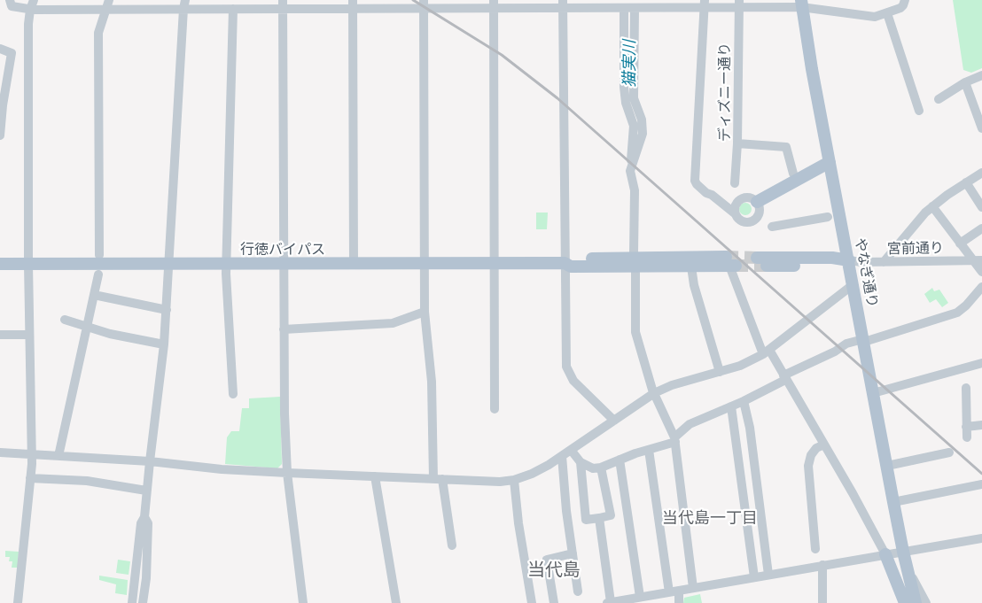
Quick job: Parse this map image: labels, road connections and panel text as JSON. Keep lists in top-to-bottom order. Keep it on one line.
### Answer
{"streets":{"main road":["行徳バイパス","やなぎ通り"],"street":["ディズニー通り","宮前通り"]},"crossings":[["宮前通り","やなぎ通り"]],"districts":["当代島一丁目","当代島"],"water":["猫実川"]}
